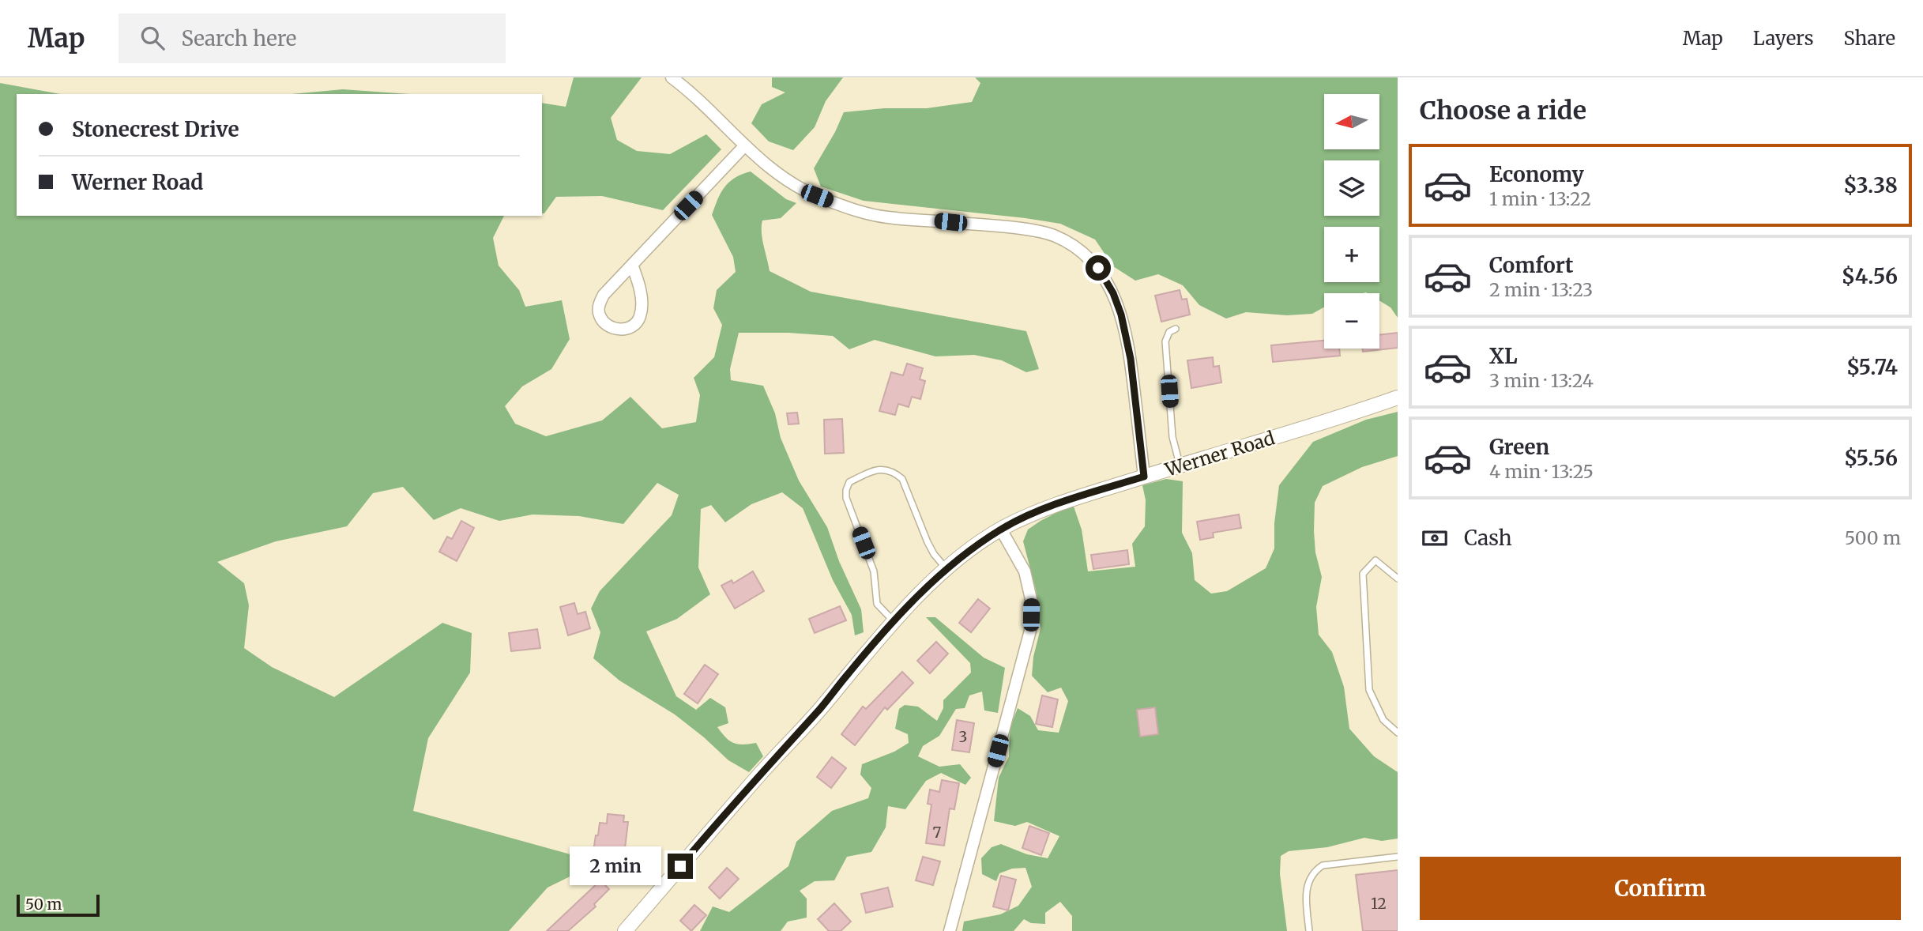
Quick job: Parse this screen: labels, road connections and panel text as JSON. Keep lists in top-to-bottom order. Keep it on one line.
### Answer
{"streets":{"street":["Werner Road"]},"house_numbers":["3","7","12"],"scale_bar":"50 m","north":"left","page":{"header":"Map","search":"Search here","nav":["Map","Layers","Share"],"heading":"Choose a ride","map_buttons":["+","−"],"banner":["Stonecrest Drive","Werner Road"],"list":[{"name":"Economy","note":"1 min · 13:22","value":"$3.38"},{"name":"Comfort","note":"2 min · 13:23","value":"$4.56"},{"name":"XL","note":"3 min · 13:24","value":"$5.74"},{"name":"Green","note":"4 min · 13:25","value":"$5.56"}],"pay":["Cash","500 m"],"buttons":"Confirm","bubble":"2 min","scale":"50 m"}}
